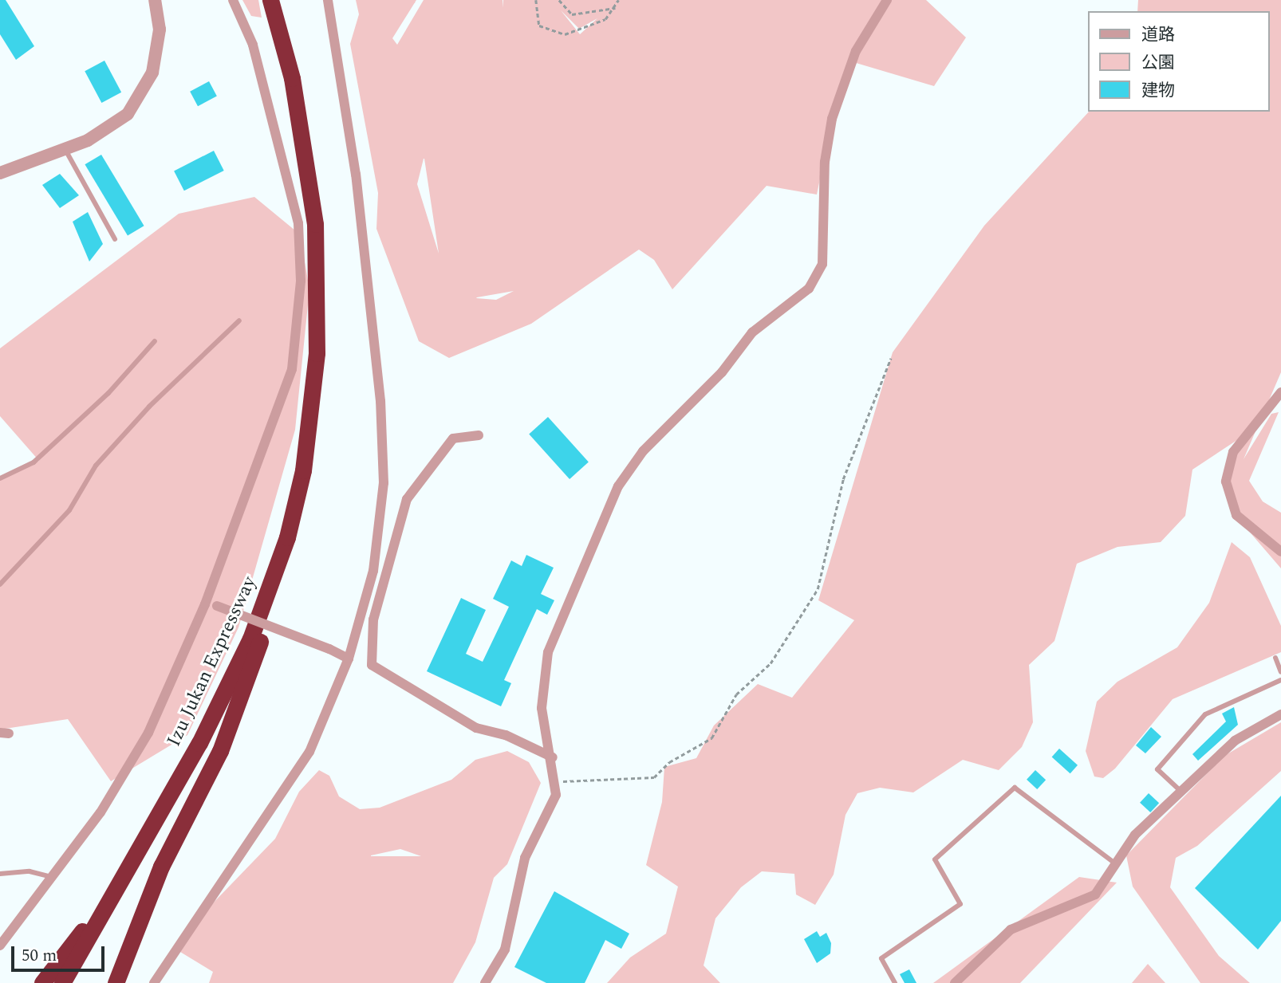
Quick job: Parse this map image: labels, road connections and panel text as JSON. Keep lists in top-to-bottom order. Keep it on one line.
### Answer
{"streets":{"highway":["Izu Jukan Expressway"]},"legend":["道路","公園","建物"],"scale_bar":"50 m"}
